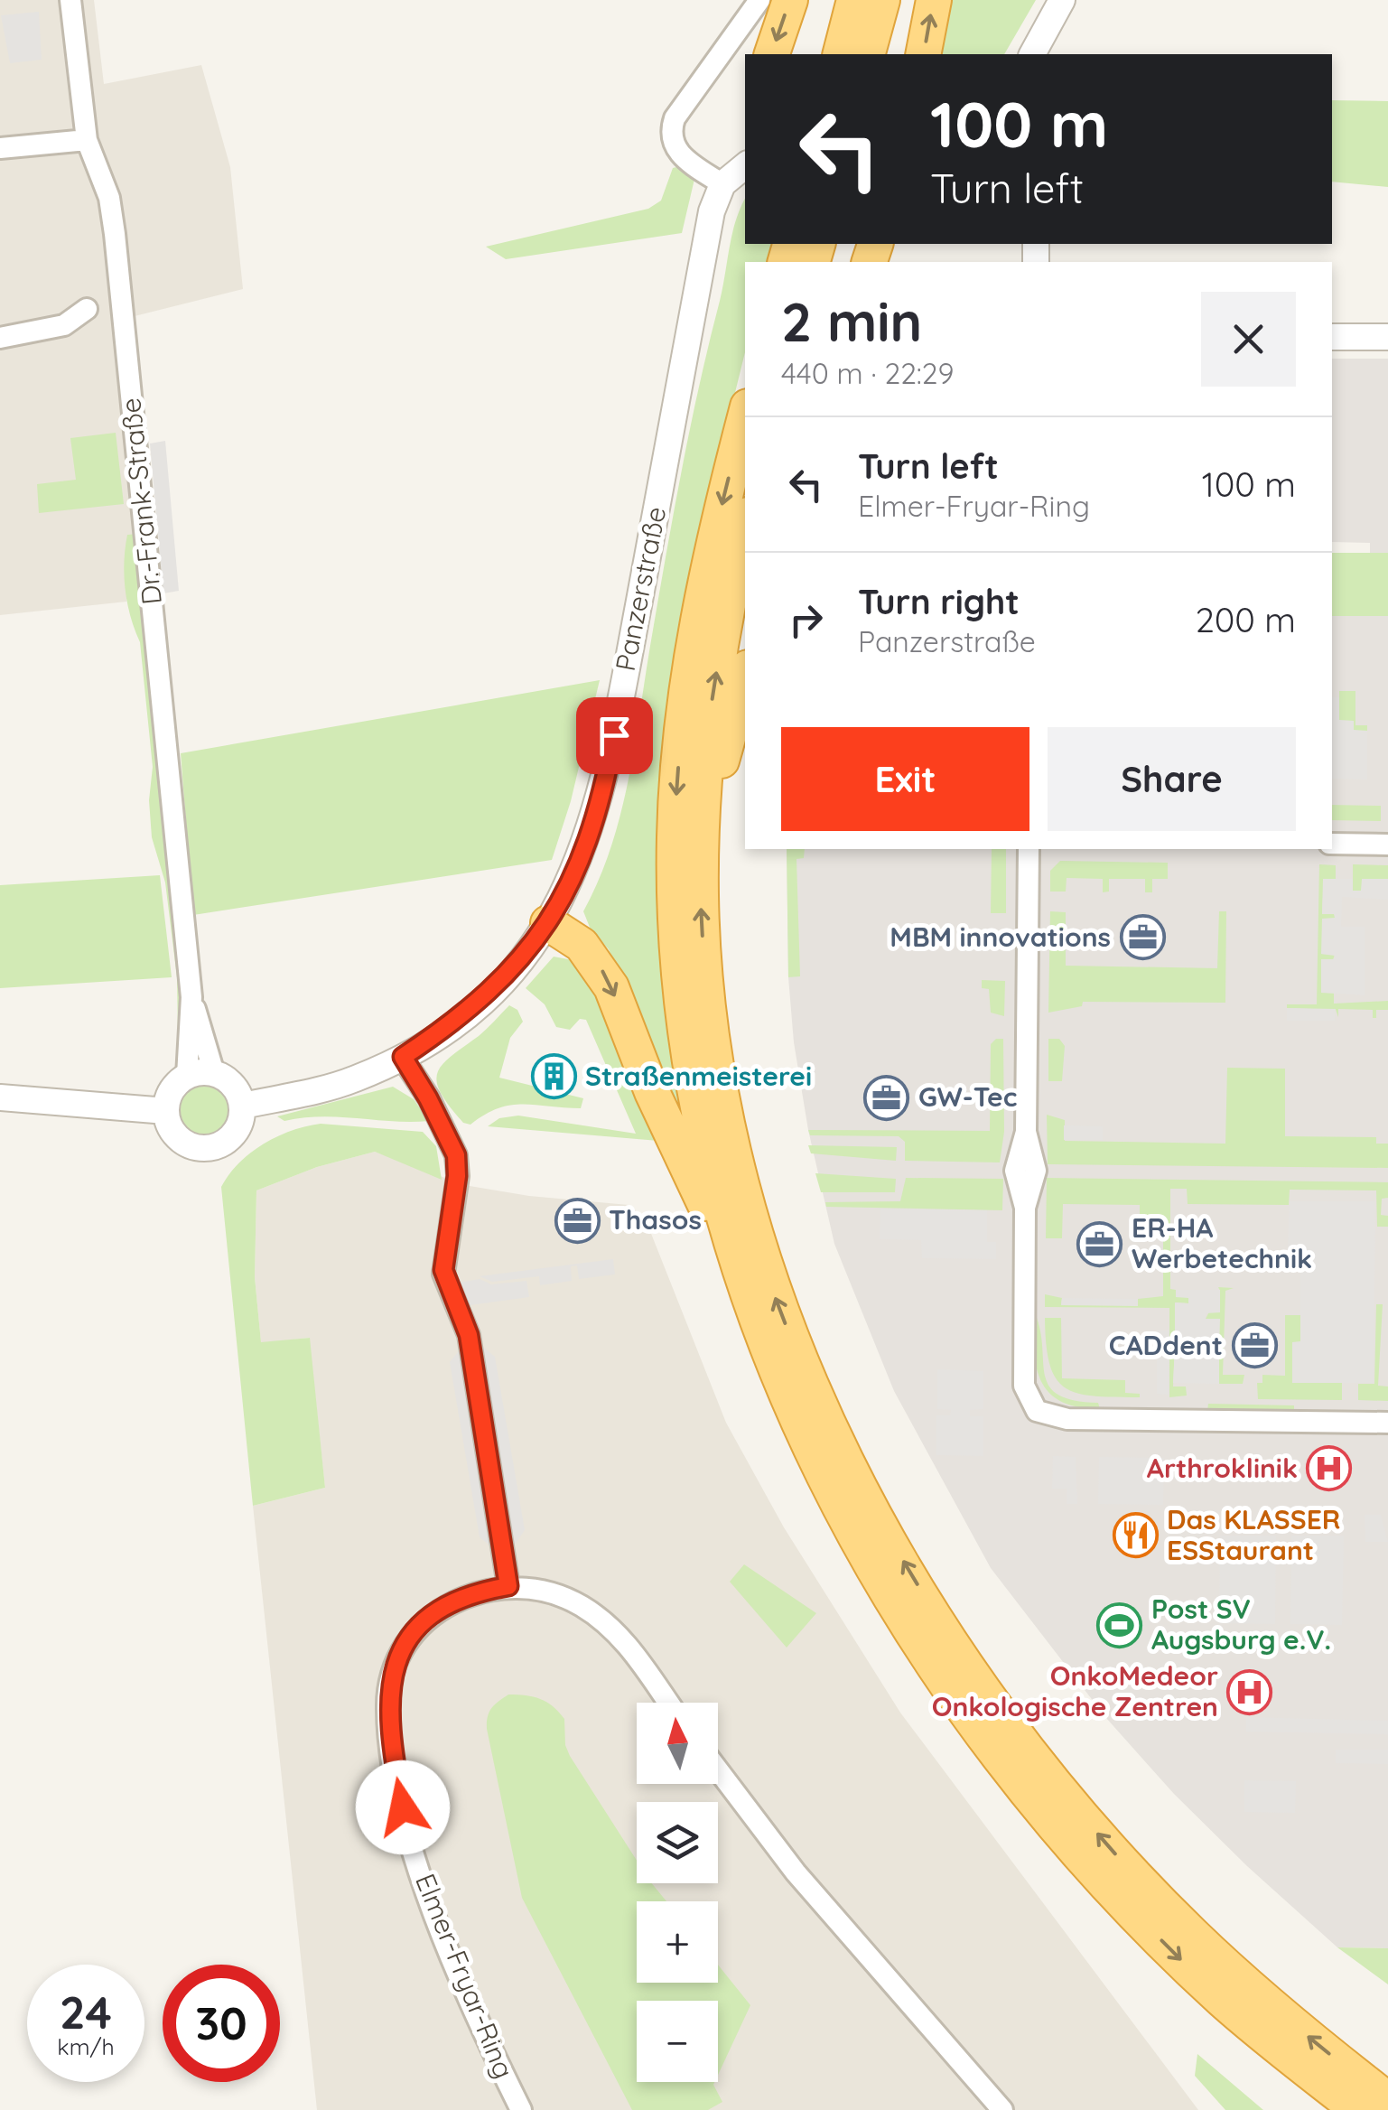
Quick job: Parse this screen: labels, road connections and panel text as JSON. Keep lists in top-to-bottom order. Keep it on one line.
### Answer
{"streets":{"street":["Dr.-Frank-Straße","Panzerstraße","Elmer-Fryar-Ring"]},"crossings":[["Dr.-Frank-Straße","Panzerstraße"]],"places":{"office":["MBM innovations","GW-Tec","Thasos","ER-HA Werbetechnik","CADdent"],"building":["Straßenmeisterei"],"hospital":["Arthroklinik","OnkoMedeor Onkologische Zentren"],"restaurant":["Das KLASSER ESStaurant"],"sports":["Post SV Augsburg e.V."]},"north":"top","page":{"turn":["100 m","Turn left"],"heading":["2 min","440 m · 22:29"],"list":[{"name":"Turn left","note":"Elmer-Fryar-Ring","value":"100 m"},{"name":"Turn right","note":"Panzerstraße","value":"200 m"}],"buttons":["Exit","Share"],"map_buttons":["+","−"],"speed":"24 km/h","limit":"30"}}
